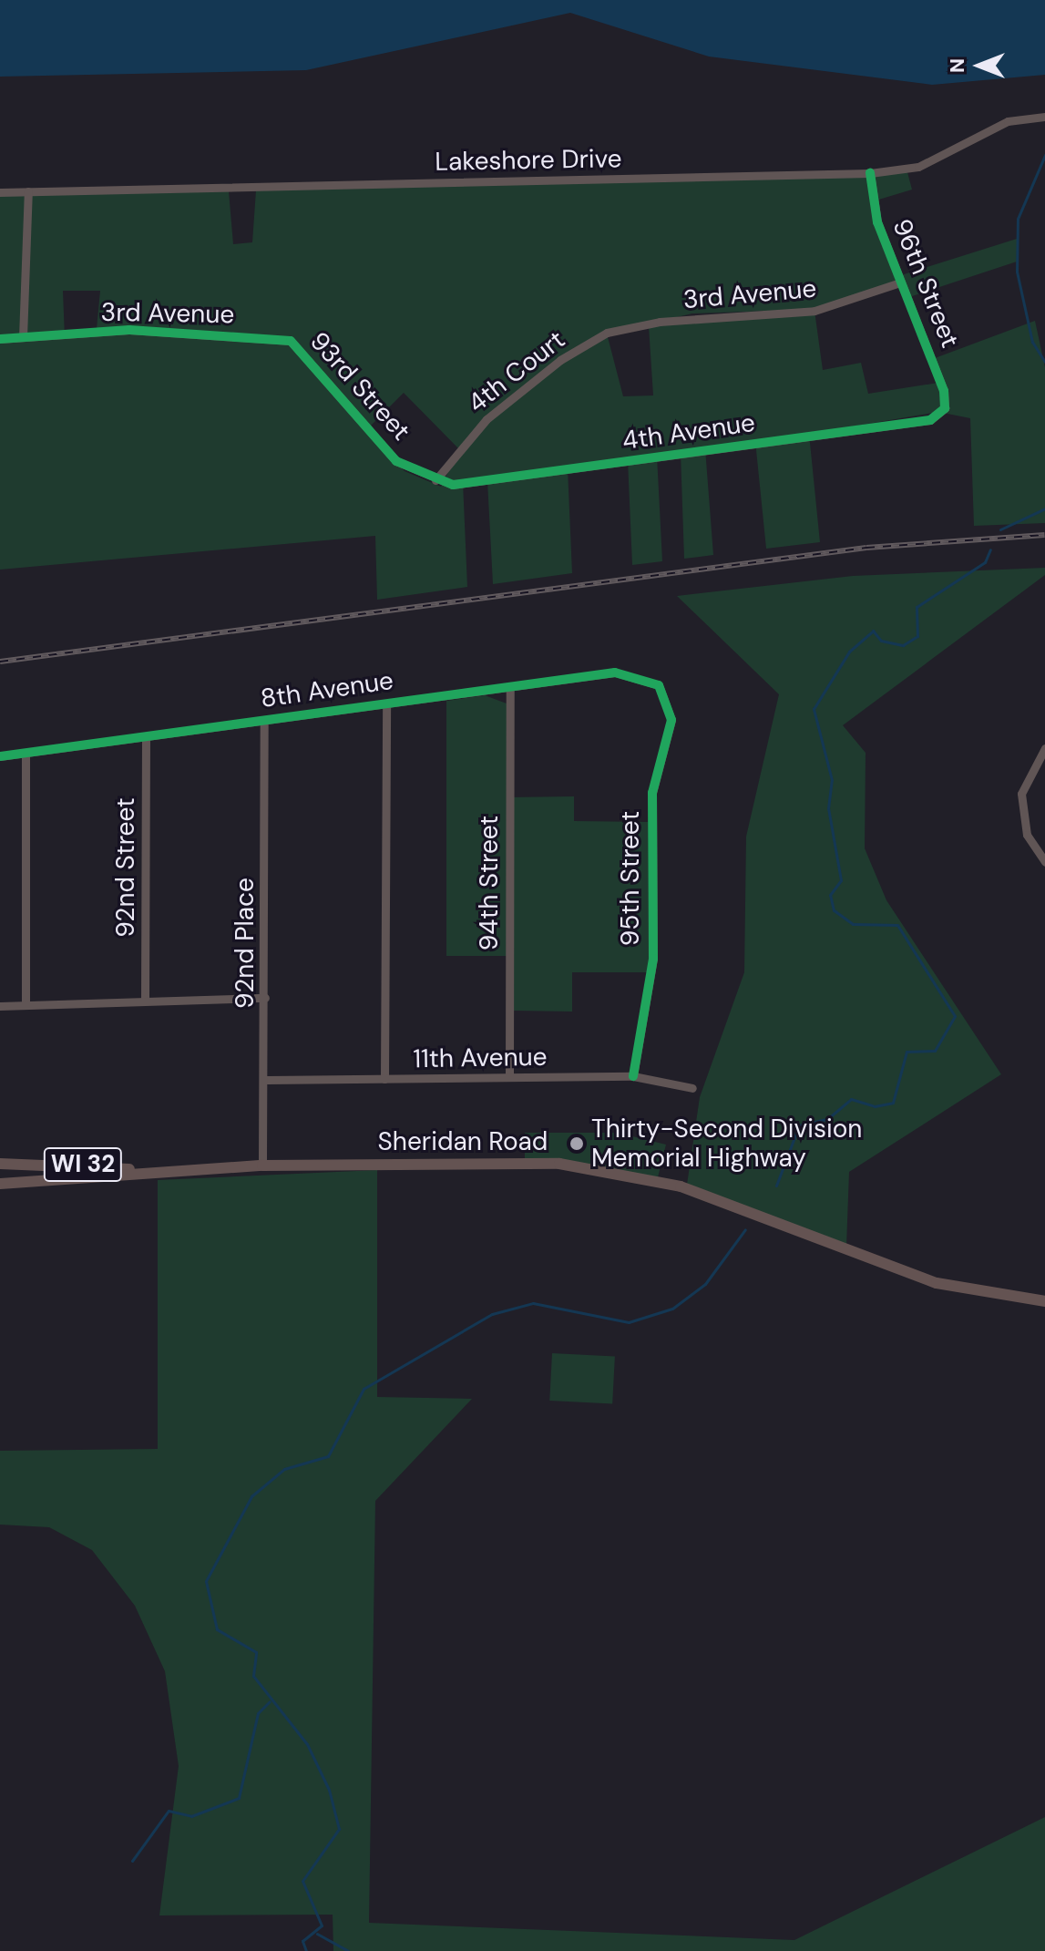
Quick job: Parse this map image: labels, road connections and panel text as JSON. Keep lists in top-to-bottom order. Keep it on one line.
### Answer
{"streets":{"main road":["Sheridan Road","WI 32"],"street":["Lakeshore Drive","96th Street","3rd Avenue","4th Court","93rd Street","4th Avenue","8th Avenue","92nd Street","95th Street","94th Street","92nd Place","11th Avenue"]},"crossings":[["Lakeshore Drive","96th Street"],["96th Street","3rd Avenue"],["96th Street","4th Avenue"],["3rd Avenue","4th Court"],["3rd Avenue","93rd Street"],["4th Court","93rd Street"],["4th Court","4th Avenue"],["93rd Street","4th Avenue"],["8th Avenue","92nd Street"],["8th Avenue","95th Street"],["8th Avenue","94th Street"],["8th Avenue","92nd Place"],["95th Street","11th Avenue"],["94th Street","11th Avenue"],["92nd Place","11th Avenue"],["92nd Place","Sheridan Road"]],"places":["Thirty-Second Division Memorial Highway"],"north":"left"}
